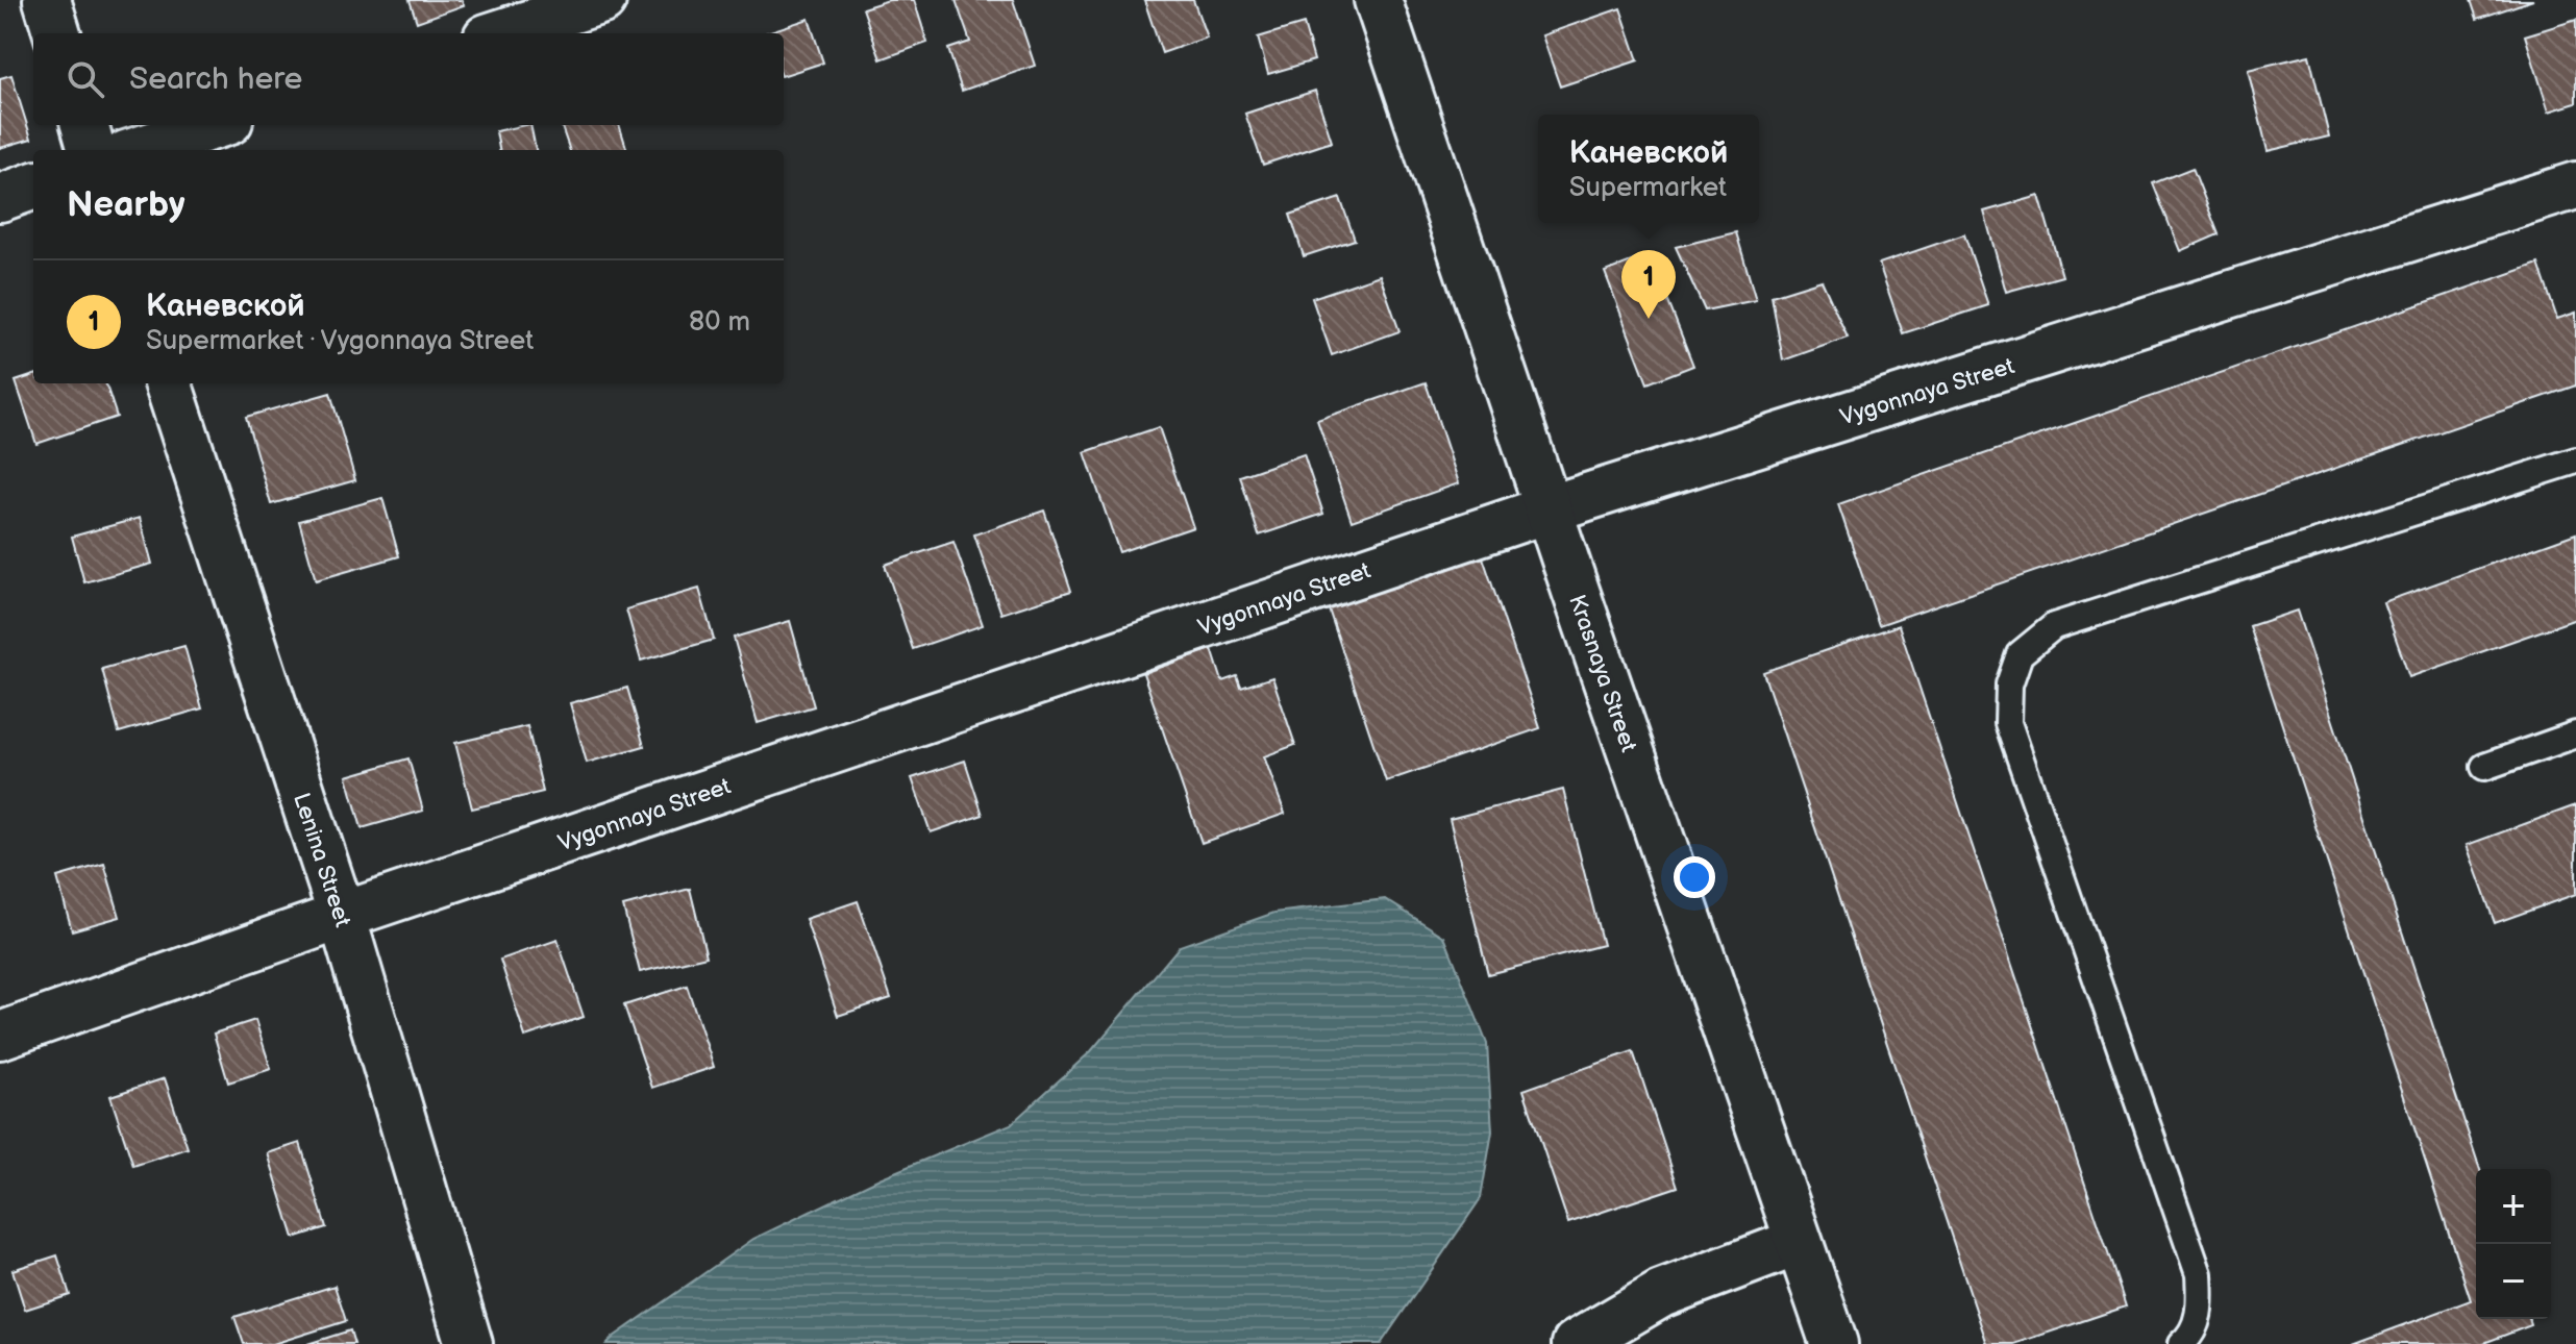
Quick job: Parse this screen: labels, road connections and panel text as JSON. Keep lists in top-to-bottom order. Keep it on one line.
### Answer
{"streets":{"street":["Vygonnaya Street","Krasnaya Street","Lenina Street"]},"crossings":[["Vygonnaya Street","Krasnaya Street"],["Vygonnaya Street","Lenina Street"]],"page":{"search":"Search here","popup":["Каневской","Supermarket"],"heading":"Nearby","pins":"1","list":[{"mark":"1","name":"Каневской","note":"Supermarket · Vygonnaya Street","value":"80 m"}],"map_buttons":["+","−"]}}
